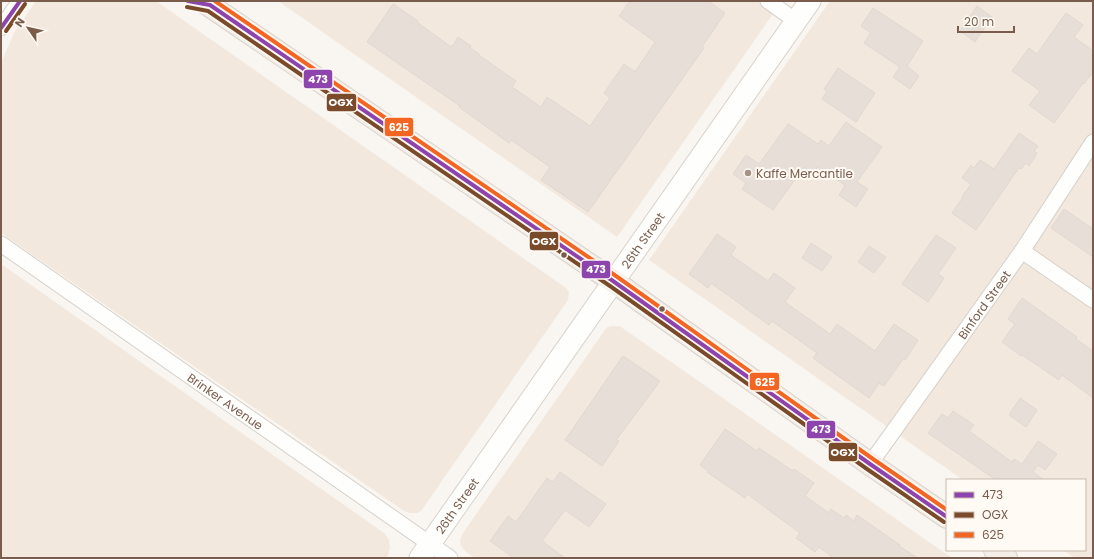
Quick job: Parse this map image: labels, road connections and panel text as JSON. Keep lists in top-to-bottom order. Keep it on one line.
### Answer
{"streets":{"street":["26th Street","Binford Street","Brinker Avenue"]},"crossings":[["26th Street","Brinker Avenue"]],"places":["Kaffe Mercantile"],"lines":["transit line 473","transit line 625","transit line OGX"],"legend":["473","OGX","625"],"scale_bar":"20 m","north":"top left"}
